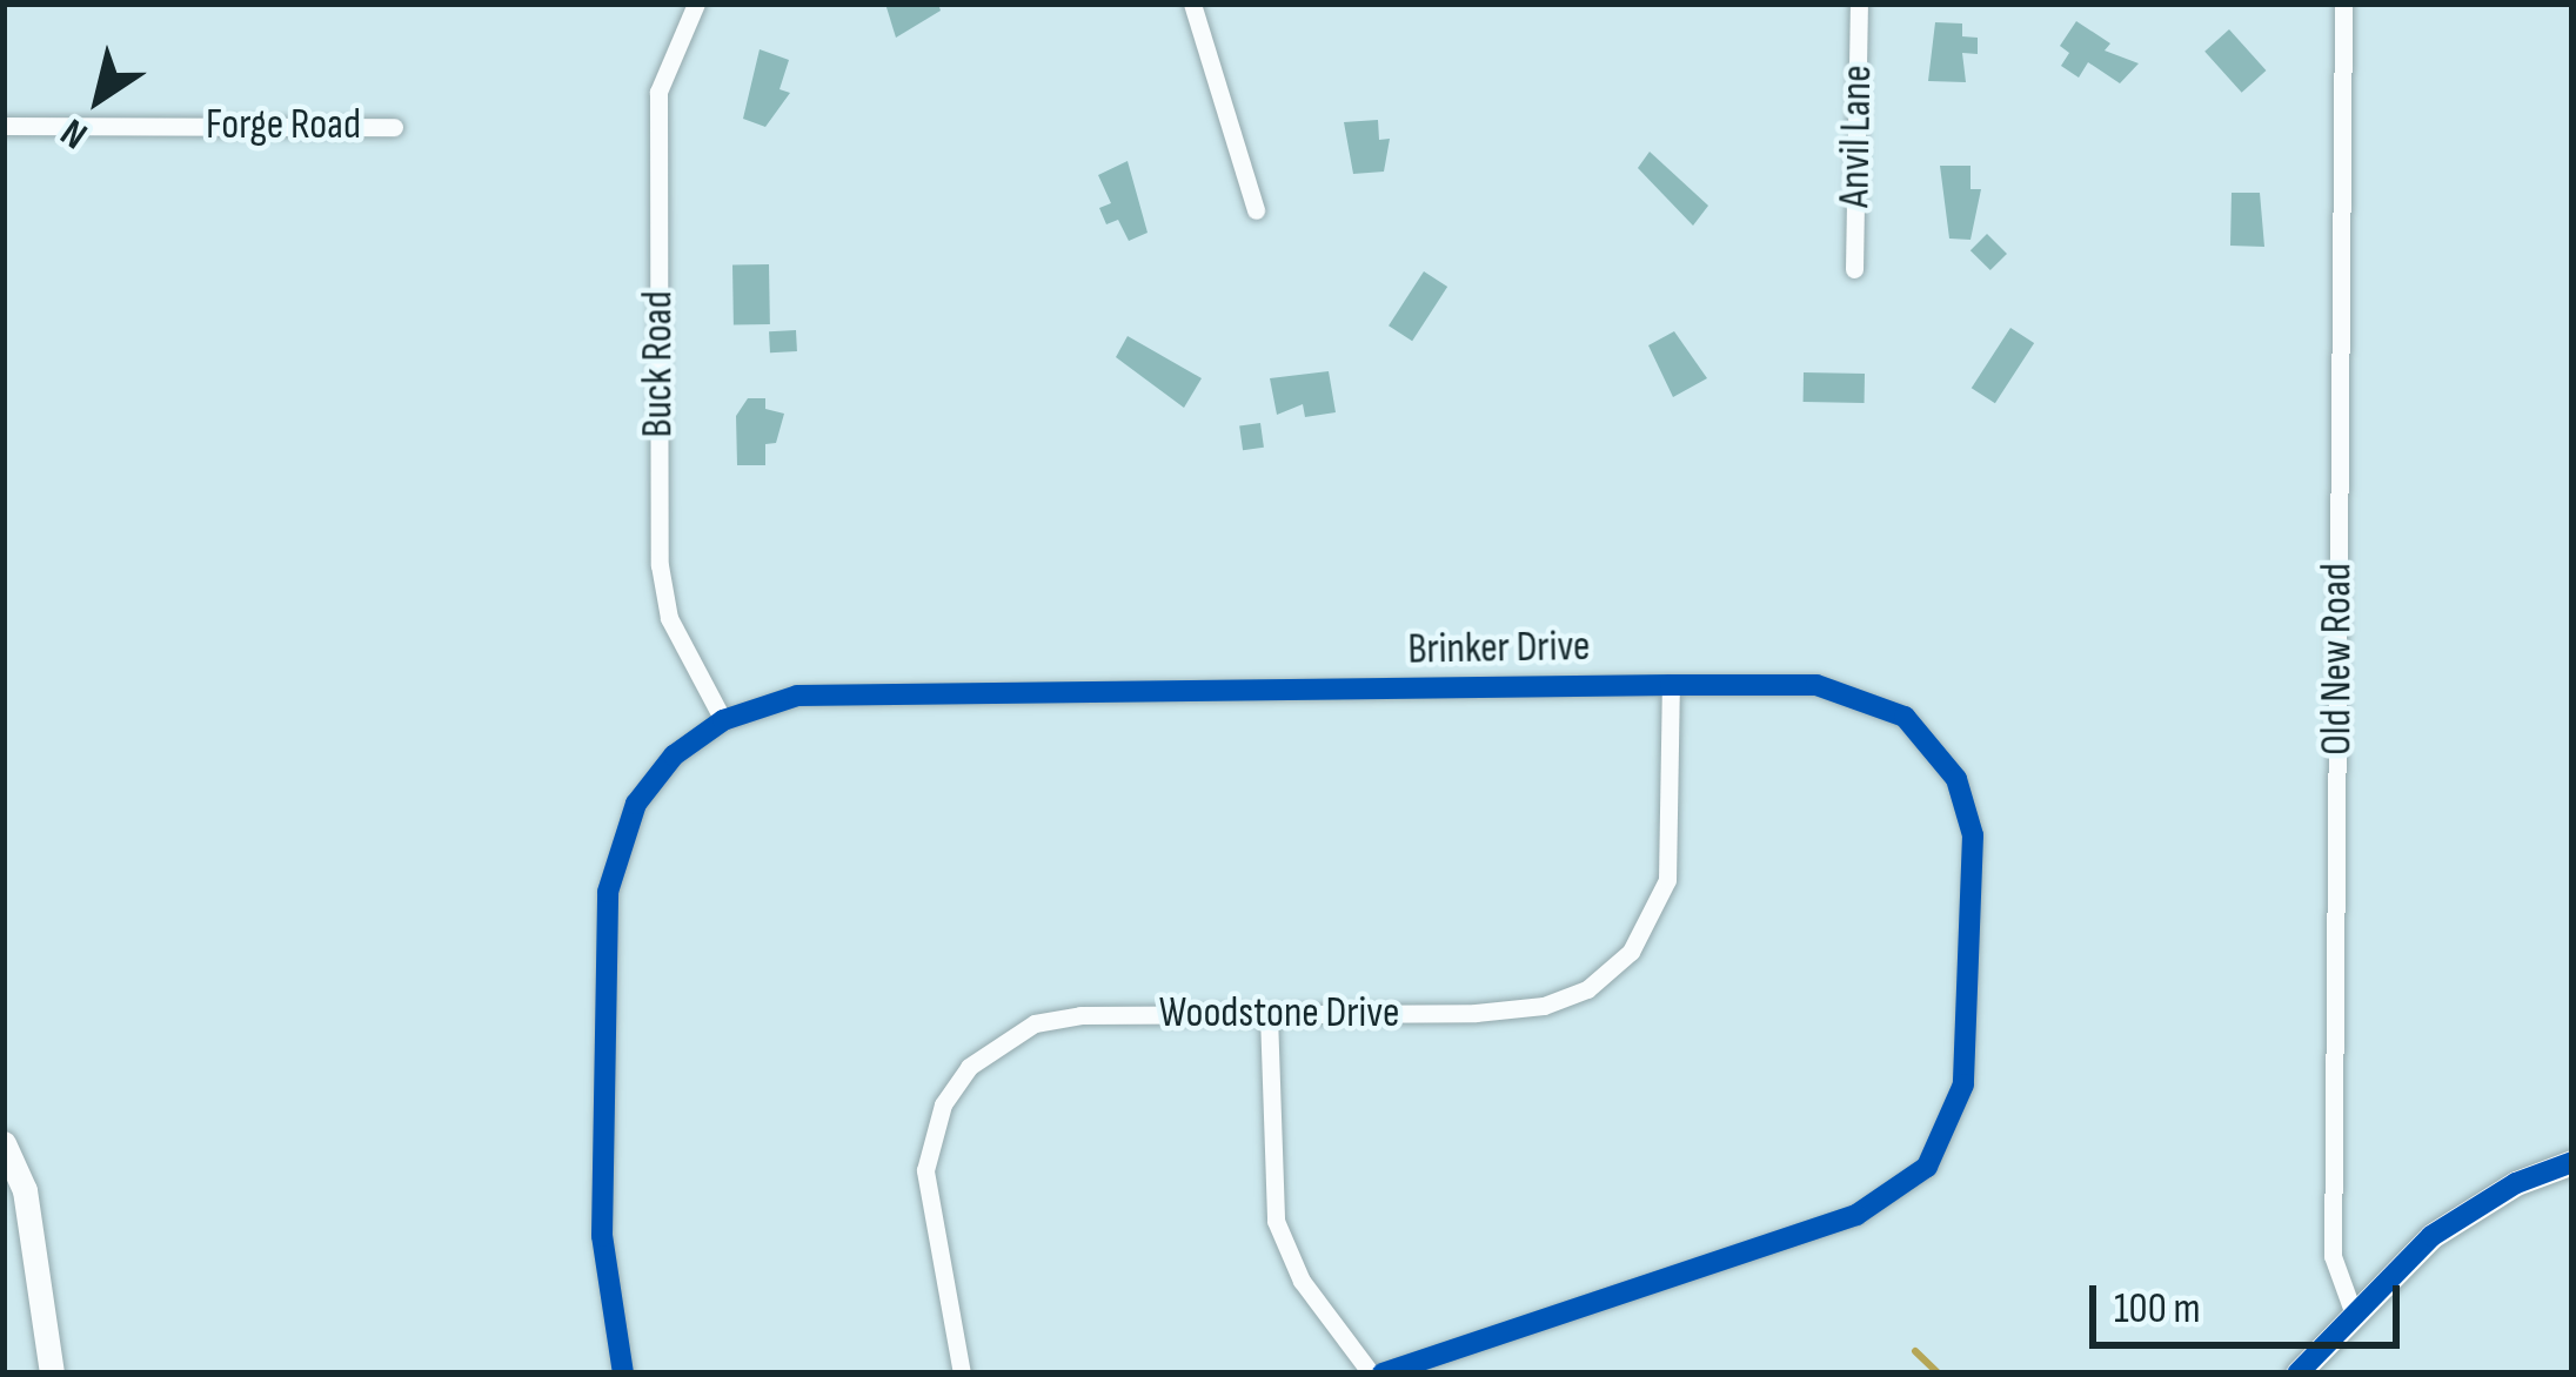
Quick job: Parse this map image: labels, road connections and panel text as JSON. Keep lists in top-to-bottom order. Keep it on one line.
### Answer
{"streets":{"street":["Forge Road","Anvil Lane","Buck Road","Brinker Drive","Old New Road","Woodstone Drive"]},"crossings":[["Buck Road","Brinker Drive"],["Brinker Drive","Woodstone Drive"]],"scale_bar":"100 m","north":"bottom left"}
